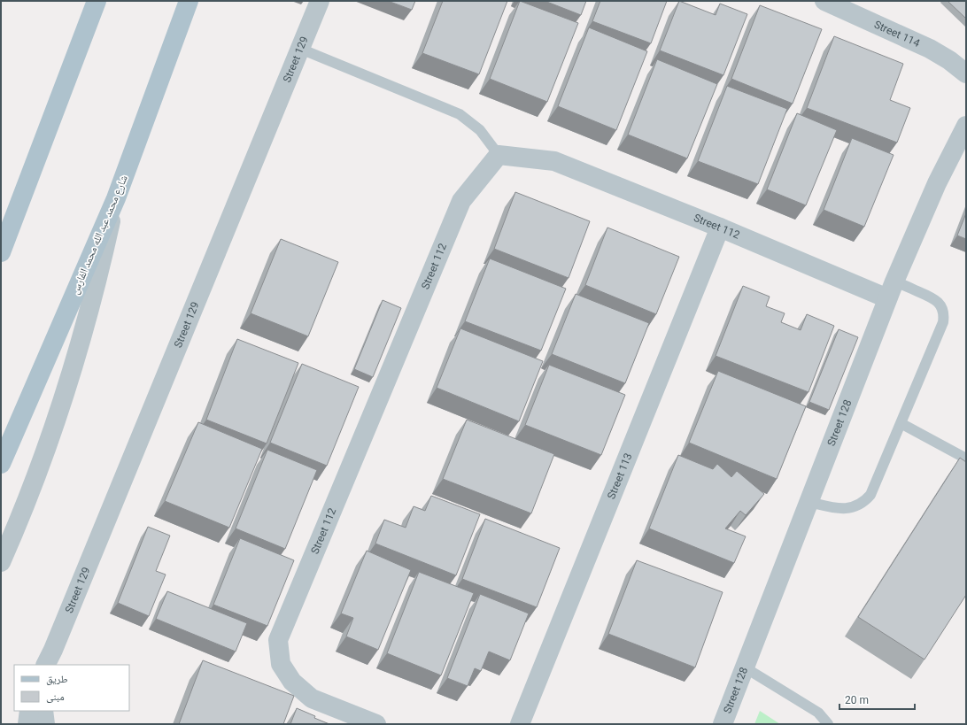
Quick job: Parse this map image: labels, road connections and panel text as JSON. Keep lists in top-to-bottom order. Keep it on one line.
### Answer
{"streets":{"main road":["شارع محمد عبد الله محمد الفارس"],"street":["Street 114","Street 129","Street 112","Street 128","Street 113"]},"crossings":[["Street 112","Street 128"],["Street 112","Street 113"]],"legend":["طريق","مبنى"],"scale_bar":"20 m"}
